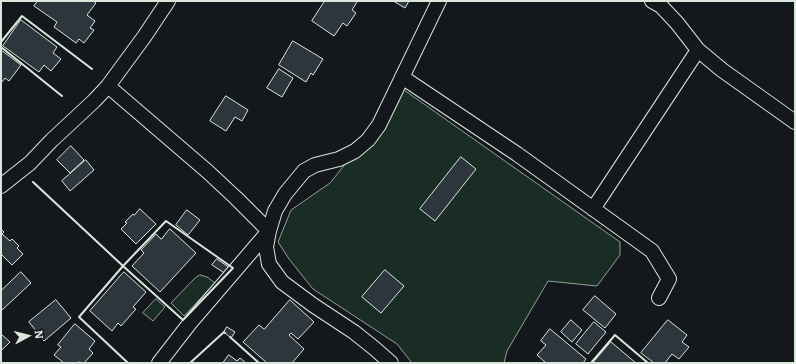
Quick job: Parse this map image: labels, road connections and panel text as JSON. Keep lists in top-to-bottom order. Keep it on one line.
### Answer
{"north":"right"}
